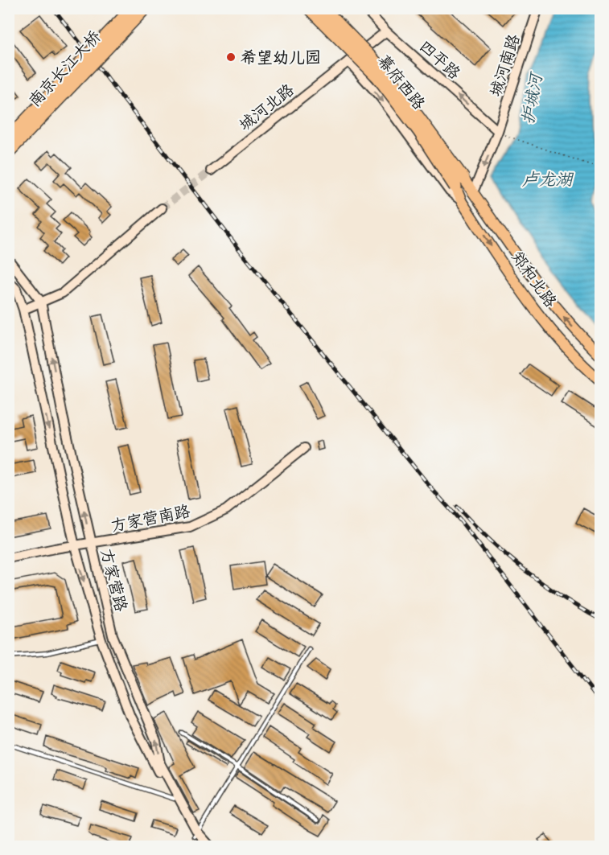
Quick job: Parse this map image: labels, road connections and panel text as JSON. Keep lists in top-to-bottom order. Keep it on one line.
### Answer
{"streets":{"highway":["南京长江大桥","幕府西路"],"main road":["郑和北路"],"street":["四平路","城河南路","城河北路","方家营南路","方家营路"]},"crossings":[["四平路","城河南路"],["四平路","城河北路"],["城河南路","郑和北路"],["幕府西路","郑和北路"],["方家营南路","方家营路"]],"water":["护城河","卢龙湖"],"places":["希望幼儿园"]}
